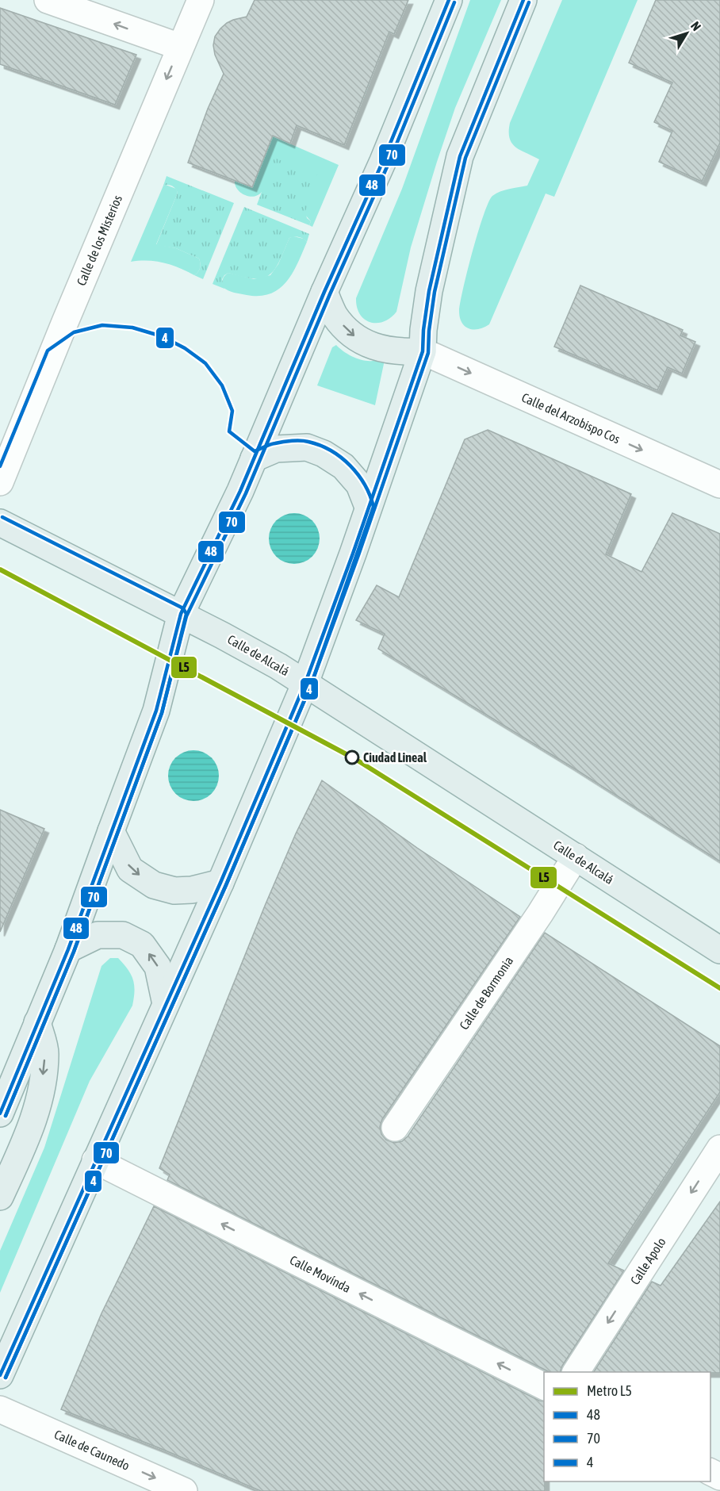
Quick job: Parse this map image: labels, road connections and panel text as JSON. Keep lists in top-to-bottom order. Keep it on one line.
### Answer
{"streets":{"main road":["Calle de Alcalá"],"street":["Calle de los Misterios","Calle del Arzobispo Cos","Calle de Bormonia","Calle Apolo","Calle Movínda","Calle de Caunedo"]},"crossings":[["Calle de Alcalá","Calle de Bormonia"]],"one_way":["Calle de los Misterios","Calle del Arzobispo Cos","Calle Apolo","Calle Movínda","Calle de Caunedo"],"places":["Ciudad Lineal"],"lines":["transit line 48","transit line 70","transit line 4","metro line L5"],"legend":["Metro L5","48","70","4"],"north":"top right"}
